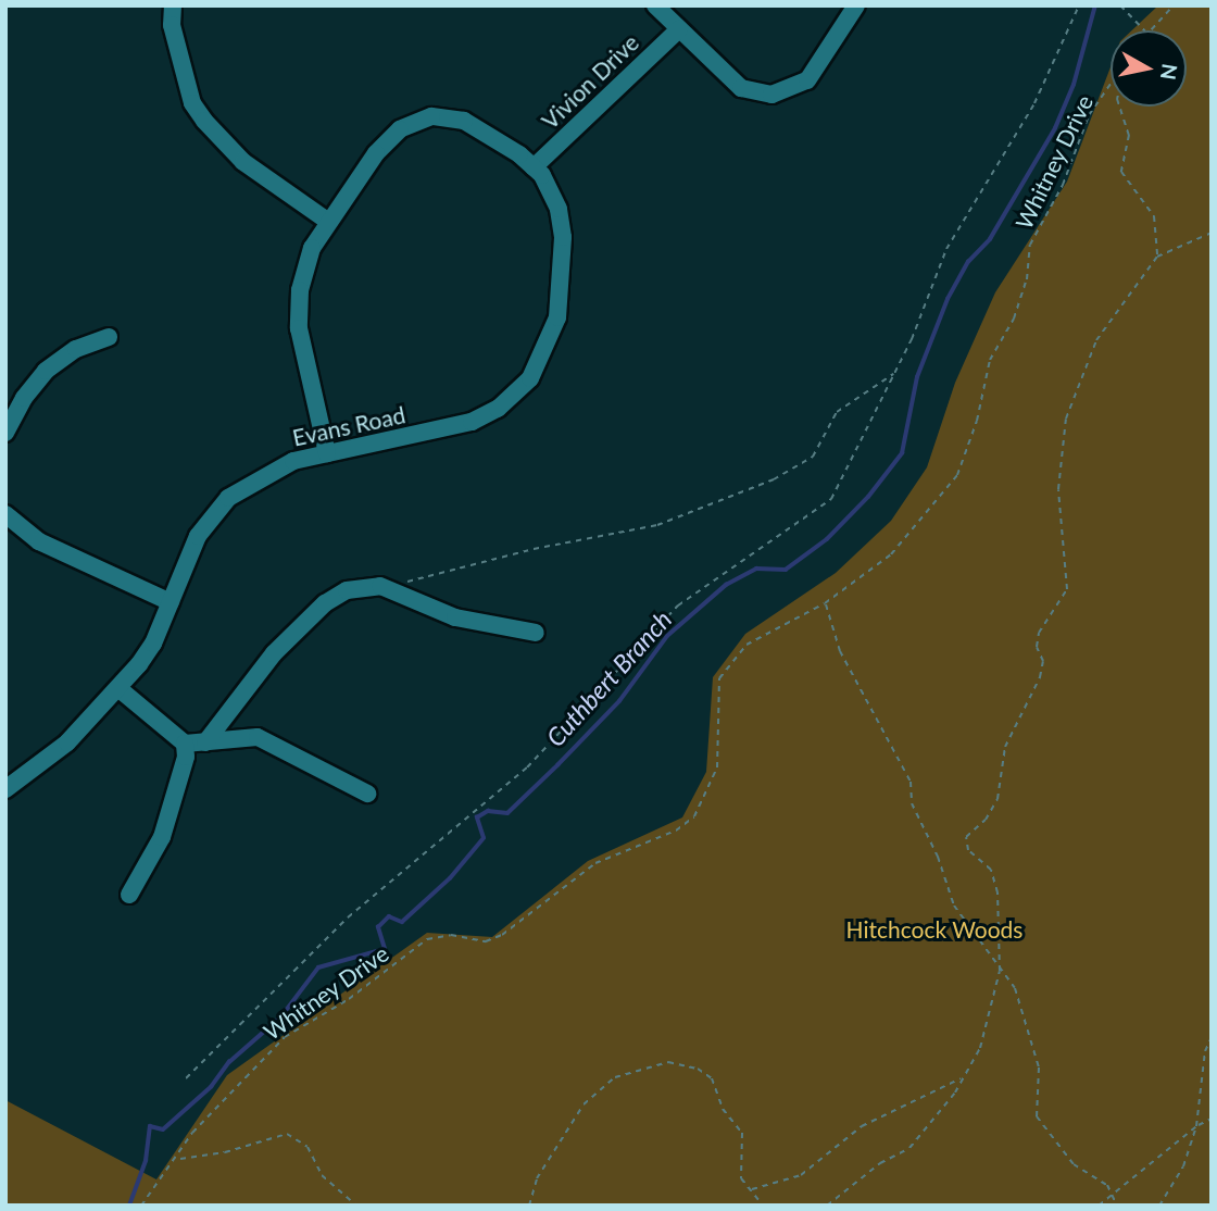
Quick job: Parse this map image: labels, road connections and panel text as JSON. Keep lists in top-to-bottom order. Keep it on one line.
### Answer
{"streets":{"street":["Vivion Drive","Evans Road"],"path":["Whitney Drive"]},"crossings":[["Vivion Drive","Evans Road"]],"water":["Cuthbert Branch"],"parks":["Hitchcock Woods"],"north":"right"}
